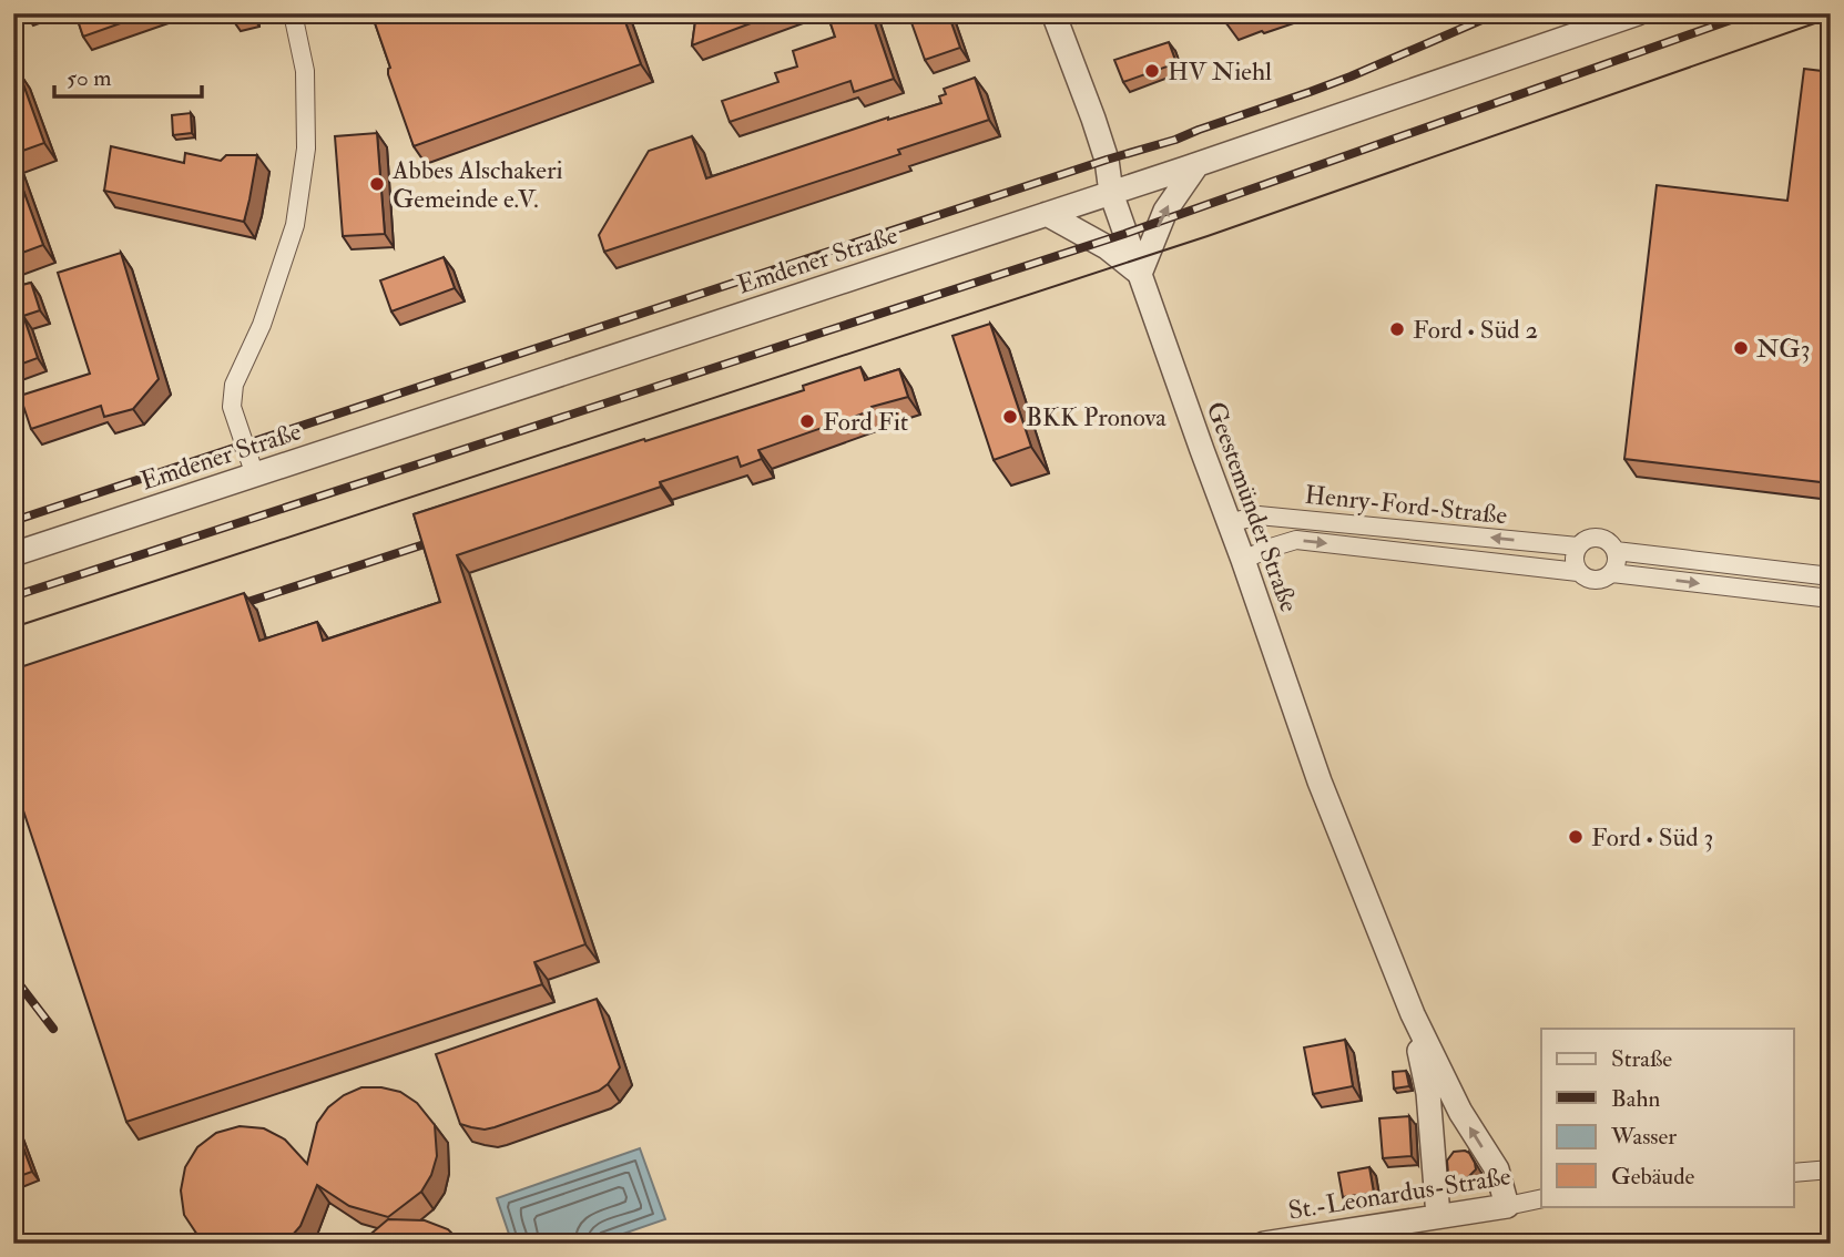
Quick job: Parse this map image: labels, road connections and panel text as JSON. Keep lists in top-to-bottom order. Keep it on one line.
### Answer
{"streets":{"street":["Emdener Straße","Henry-Ford-Straße","Geestemünder Straße","St.-Leonardus-Straße"]},"crossings":[["Emdener Straße","Geestemünder Straße"],["Henry-Ford-Straße","Geestemünder Straße"],["Geestemünder Straße","St.-Leonardus-Straße"]],"places":["HV Niehl","Abbes Alschakeri Gemeinde e.V.","Ford • Süd 2","NG3","BKK Pronova","Ford Fit","Ford • Süd 3"],"legend":["Straße","Bahn","Wasser","Gebäude"],"scale_bar":"50 m"}
